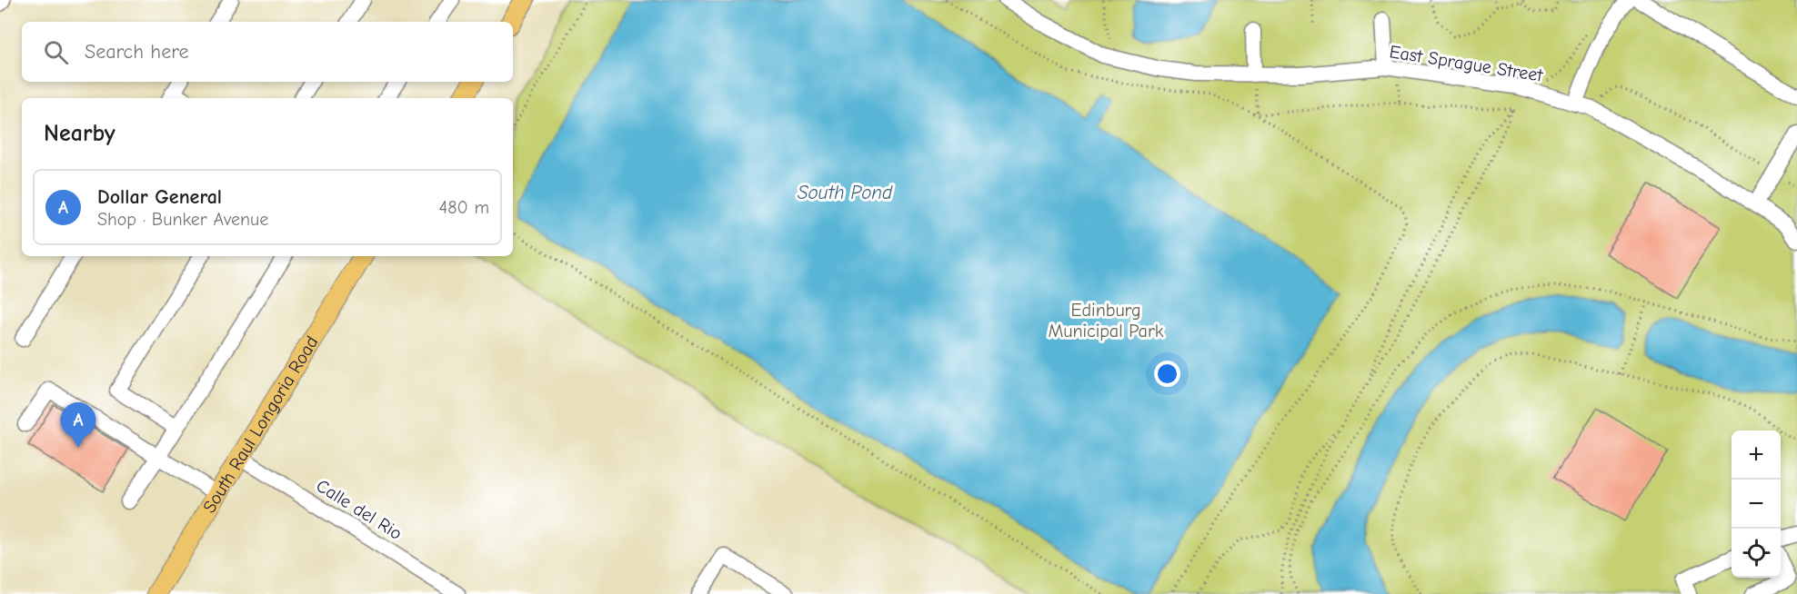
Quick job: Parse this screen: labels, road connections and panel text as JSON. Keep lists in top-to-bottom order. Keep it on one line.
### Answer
{"streets":{"main road":["South Raul Longoria Road"],"street":["East Sprague Street","Calle del Rio"]},"crossings":[["South Raul Longoria Road","Calle del Rio"]],"water":["South Pond"],"parks":["Edinburg Municipal Park"],"page":{"search":"Search here","heading":"Nearby","list":[{"mark":"A","name":"Dollar General","note":"Shop · Bunker Avenue","value":"480 m"}],"pins":"A","map_buttons":["+","−"]}}
